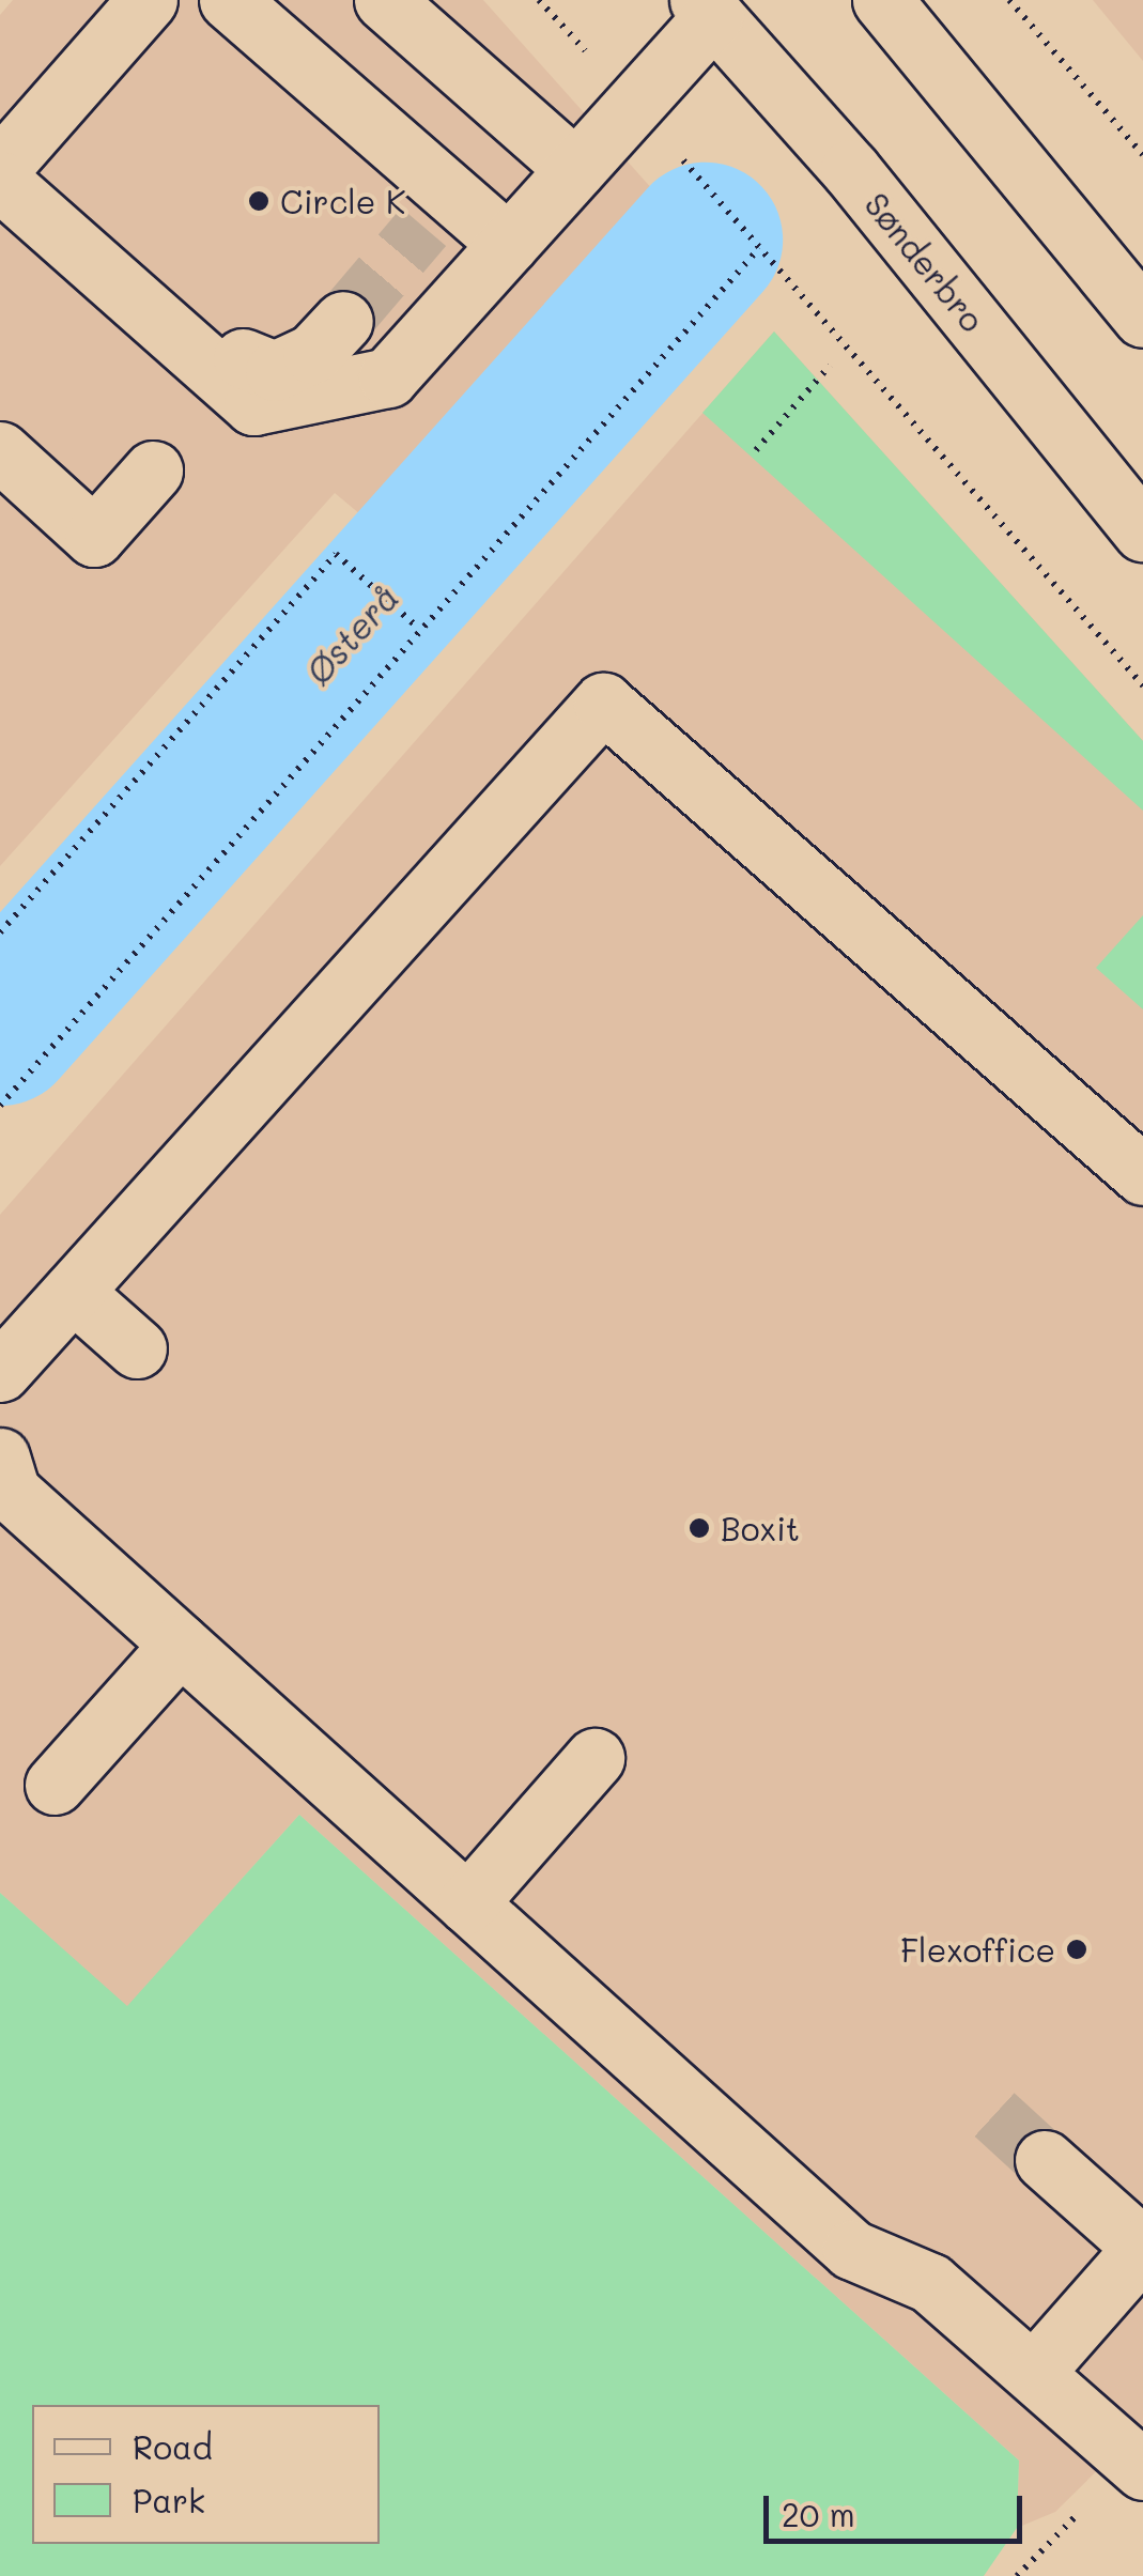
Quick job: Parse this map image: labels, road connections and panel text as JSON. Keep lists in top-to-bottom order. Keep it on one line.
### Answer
{"streets":{"street":["Sønderbro"]},"water":["Østerå"],"places":["Circle K","Boxit","Flexoffice"],"legend":["Road","Park"],"scale_bar":"20 m"}
